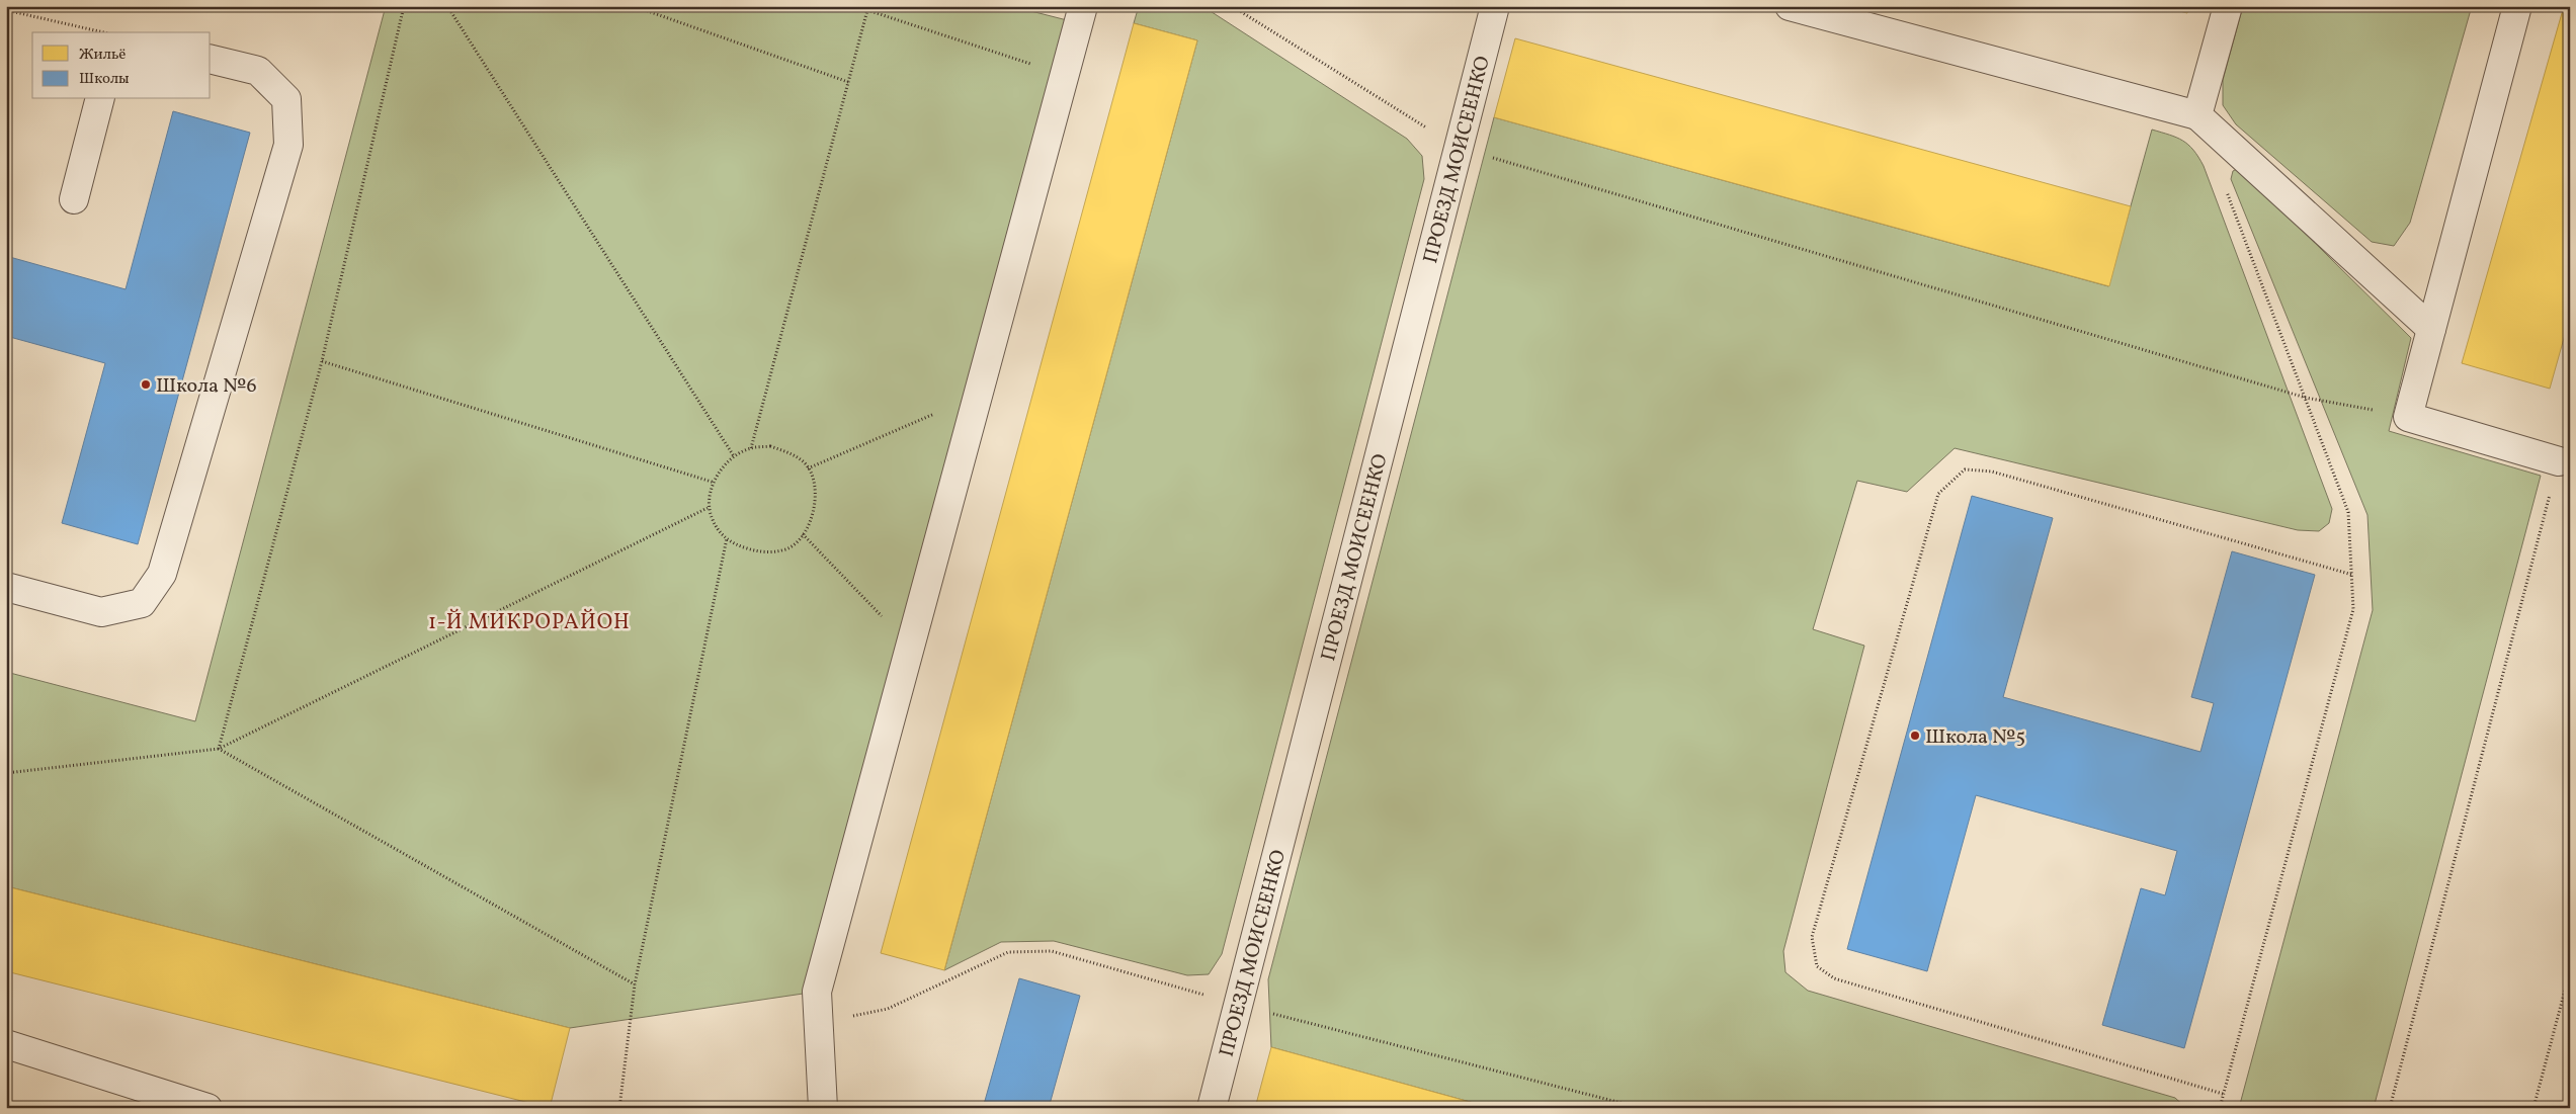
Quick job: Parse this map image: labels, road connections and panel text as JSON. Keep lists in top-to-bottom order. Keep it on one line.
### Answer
{"streets":{"street":["ПРОЕЗД МОИСЕЕНКО"]},"districts":["1-Й МИКРОРАЙОН"],"places":["Школа №6","Школа №5"],"legend":["Жильё","Школы"]}
